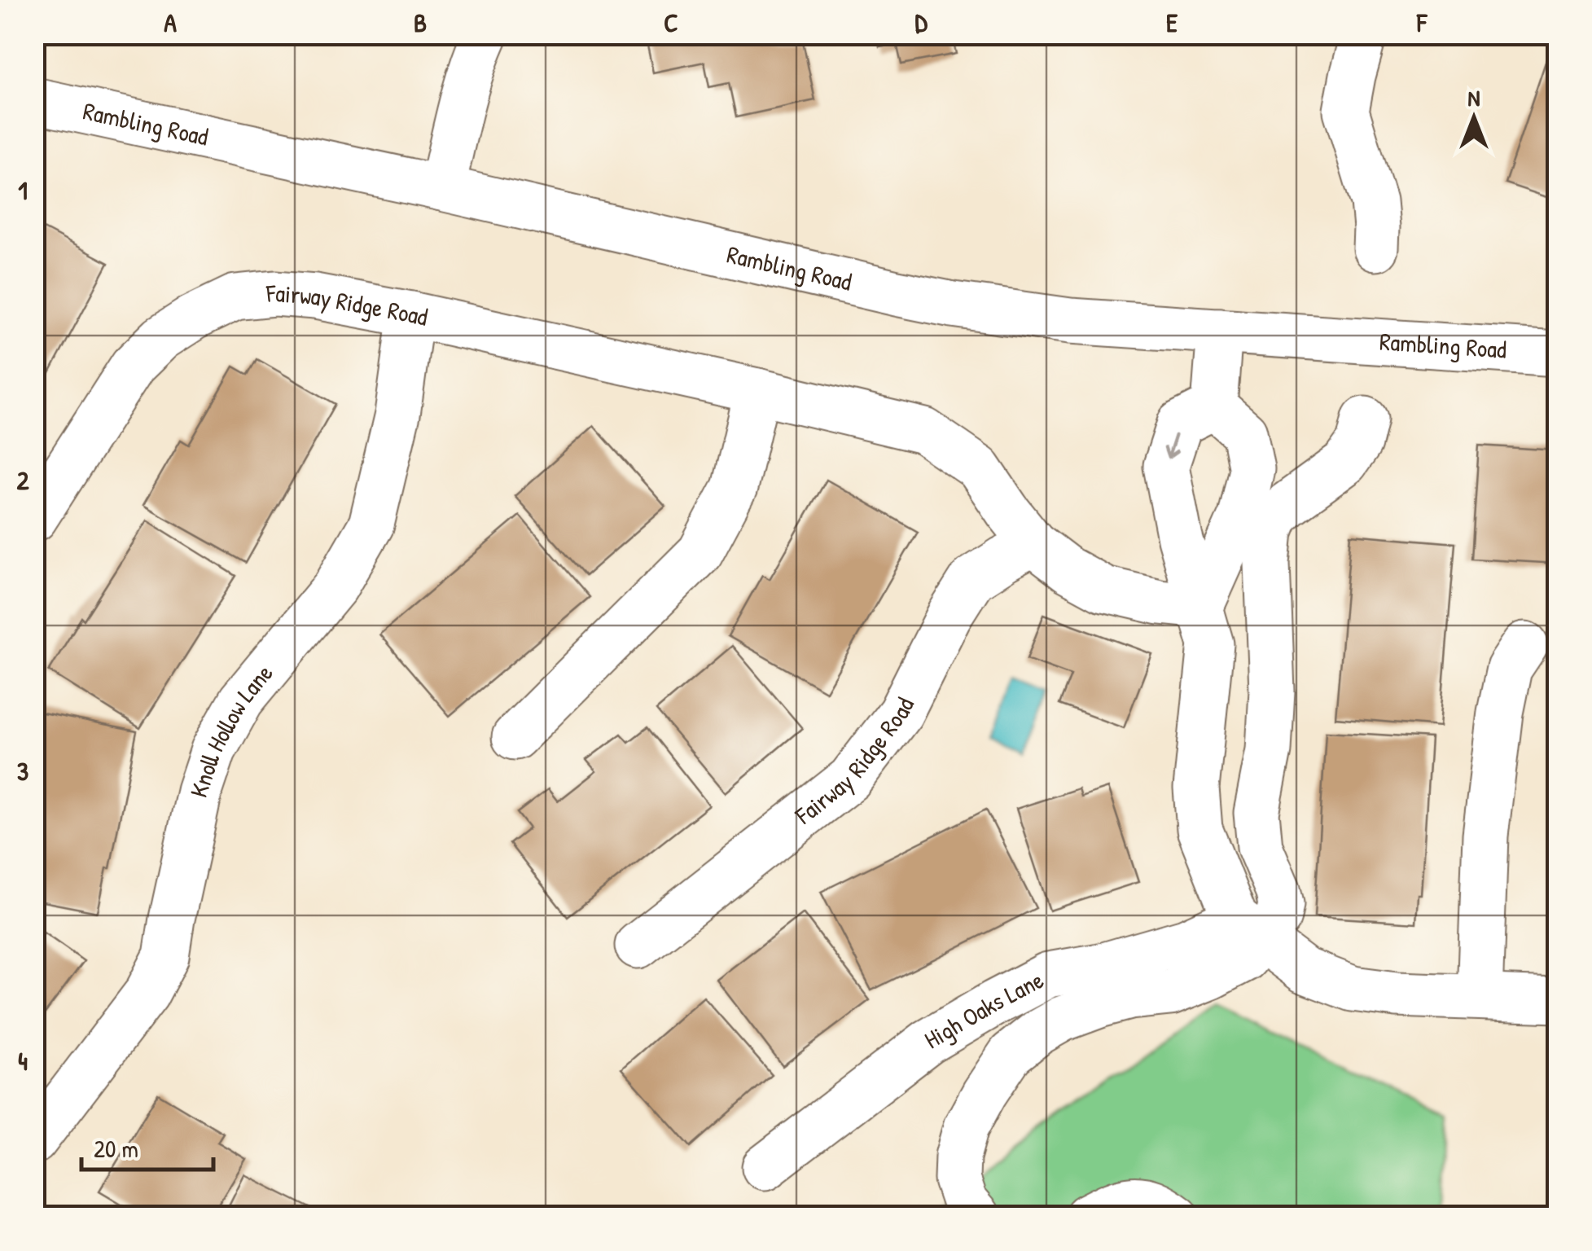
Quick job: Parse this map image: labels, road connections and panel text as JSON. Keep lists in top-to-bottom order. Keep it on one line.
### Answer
{"streets":{"street":["Rambling Road","Fairway Ridge Road","Knoll Hollow Lane","High Oaks Lane"]},"crossings":[["Fairway Ridge Road","Knoll Hollow Lane"]],"scale_bar":"20 m","north":"top","grid":{"columns":["A","B","C","D","E","F"],"rows":["1","2","3","4"]}}
